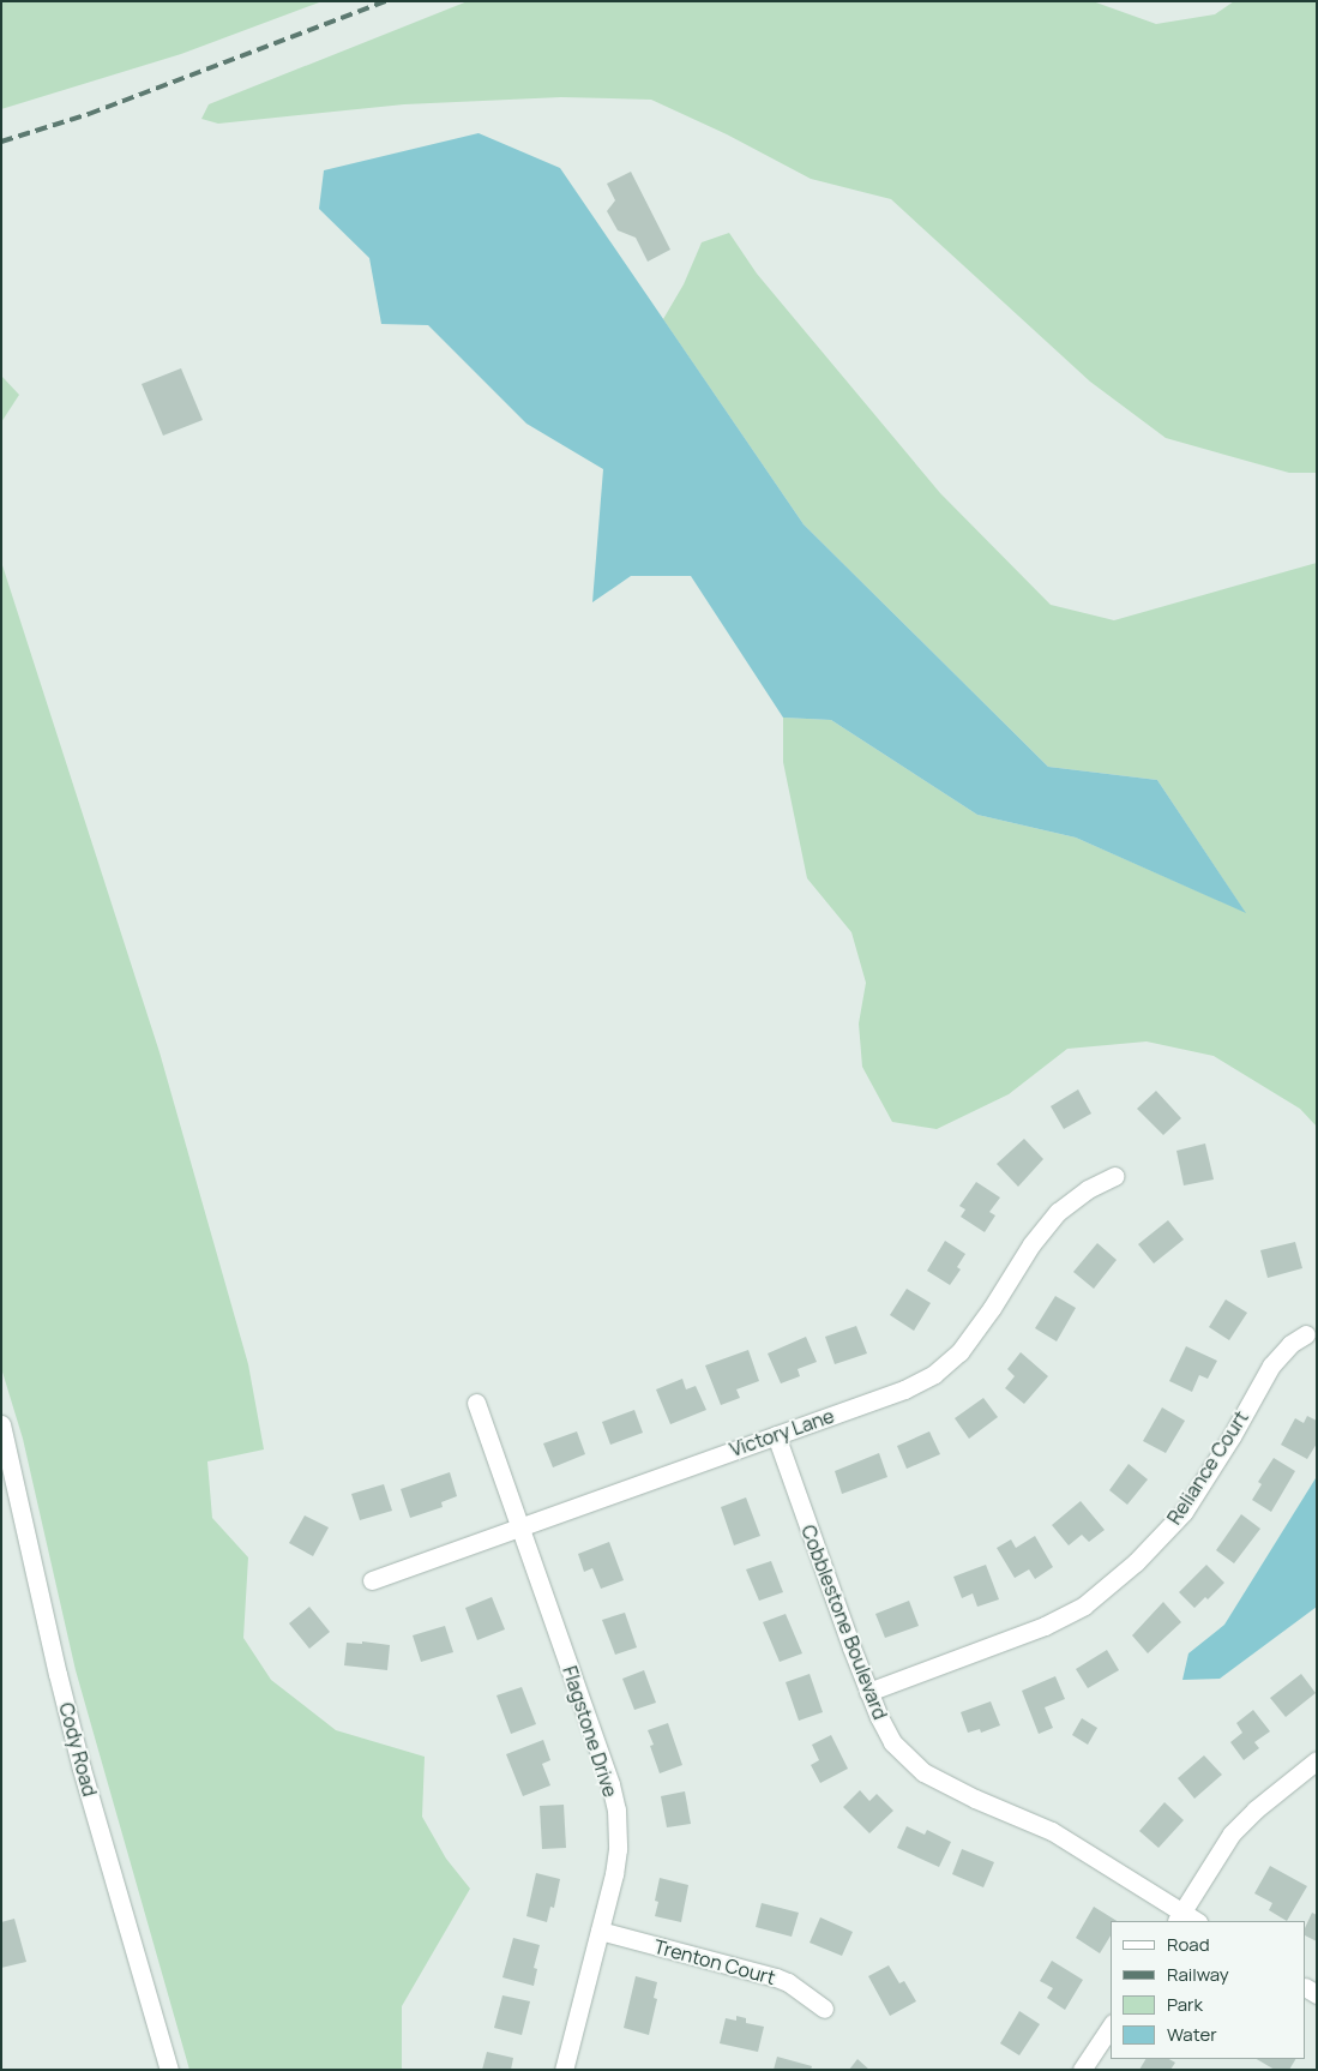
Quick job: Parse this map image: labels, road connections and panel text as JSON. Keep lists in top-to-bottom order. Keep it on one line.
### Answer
{"streets":{"street":["Victory Lane","Reliance Court","Cobblestone Boulevard","Flagstone Drive","Cody Road","Trenton Court"]},"crossings":[["Victory Lane","Cobblestone Boulevard"],["Victory Lane","Flagstone Drive"],["Reliance Court","Cobblestone Boulevard"],["Flagstone Drive","Trenton Court"]],"legend":["Road","Railway","Park","Water"]}
